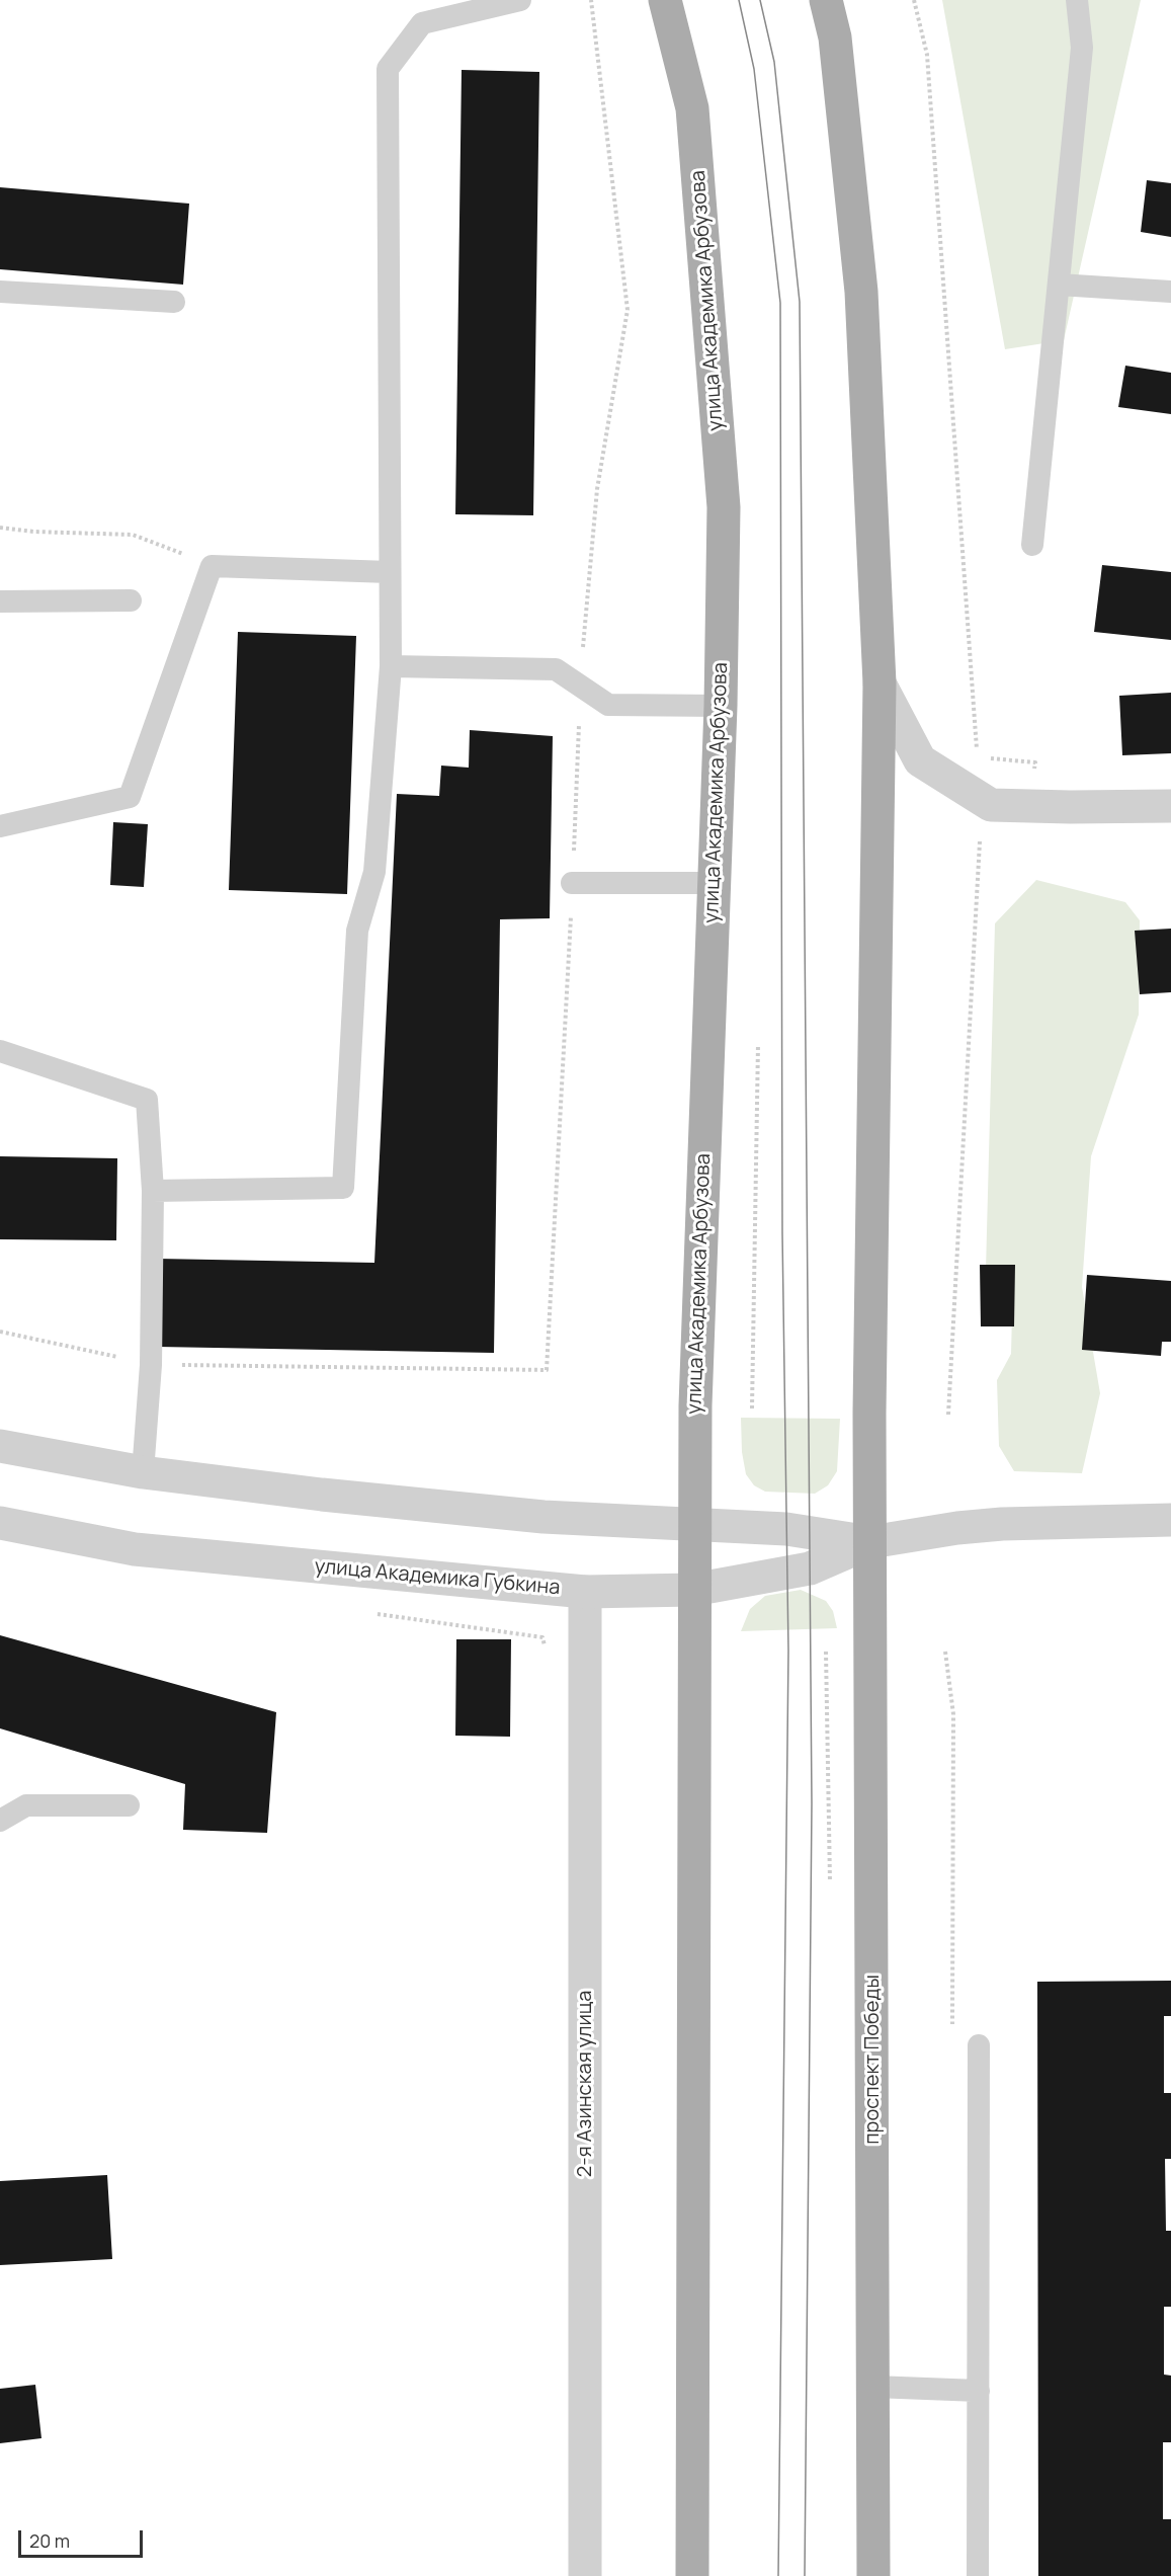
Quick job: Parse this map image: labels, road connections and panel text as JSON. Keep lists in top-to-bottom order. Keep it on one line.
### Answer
{"streets":{"main road":["улица Академика Арбузова","проспект Победы"],"street":["улица Академика Губкина","2-я Азинская улица"]},"crossings":[["улица Академика Арбузова","улица Академика Губкина"],["улица Академика Губкина","проспект Победы"],["улица Академика Губкина","2-я Азинская улица"]],"scale_bar":"20 m"}
